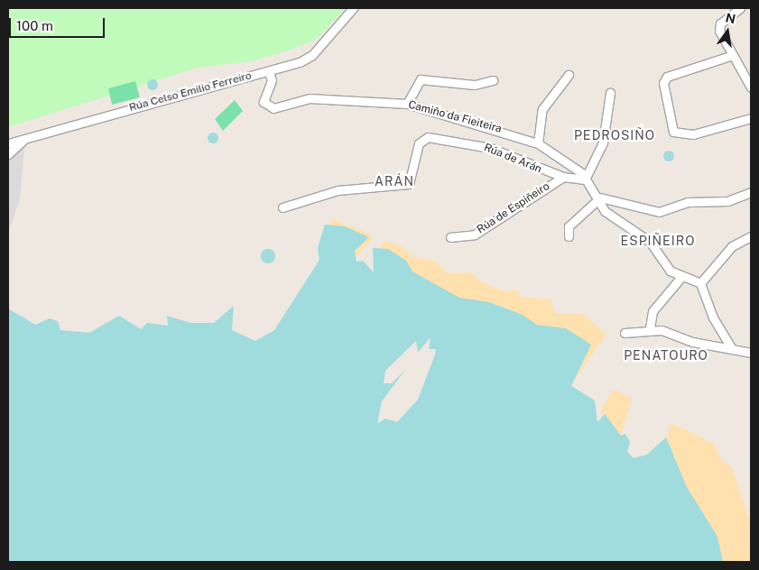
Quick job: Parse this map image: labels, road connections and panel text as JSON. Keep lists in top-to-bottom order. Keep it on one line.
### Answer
{"streets":{"street":["Rúa Celso Emilio Ferreiro","Camiño da Fieiteira","Rúa de Arán","Rúa de Espiñeiro"]},"crossings":[["Rúa Celso Emilio Ferreiro","Camiño da Fieiteira"],["Camiño da Fieiteira","Rúa de Espiñeiro"],["Rúa de Arán","Rúa de Espiñeiro"]],"districts":["PEDROSIÑO","ARÁN","ESPIÑEIRO","PENATOURO"],"scale_bar":"100 m","north":"top"}
